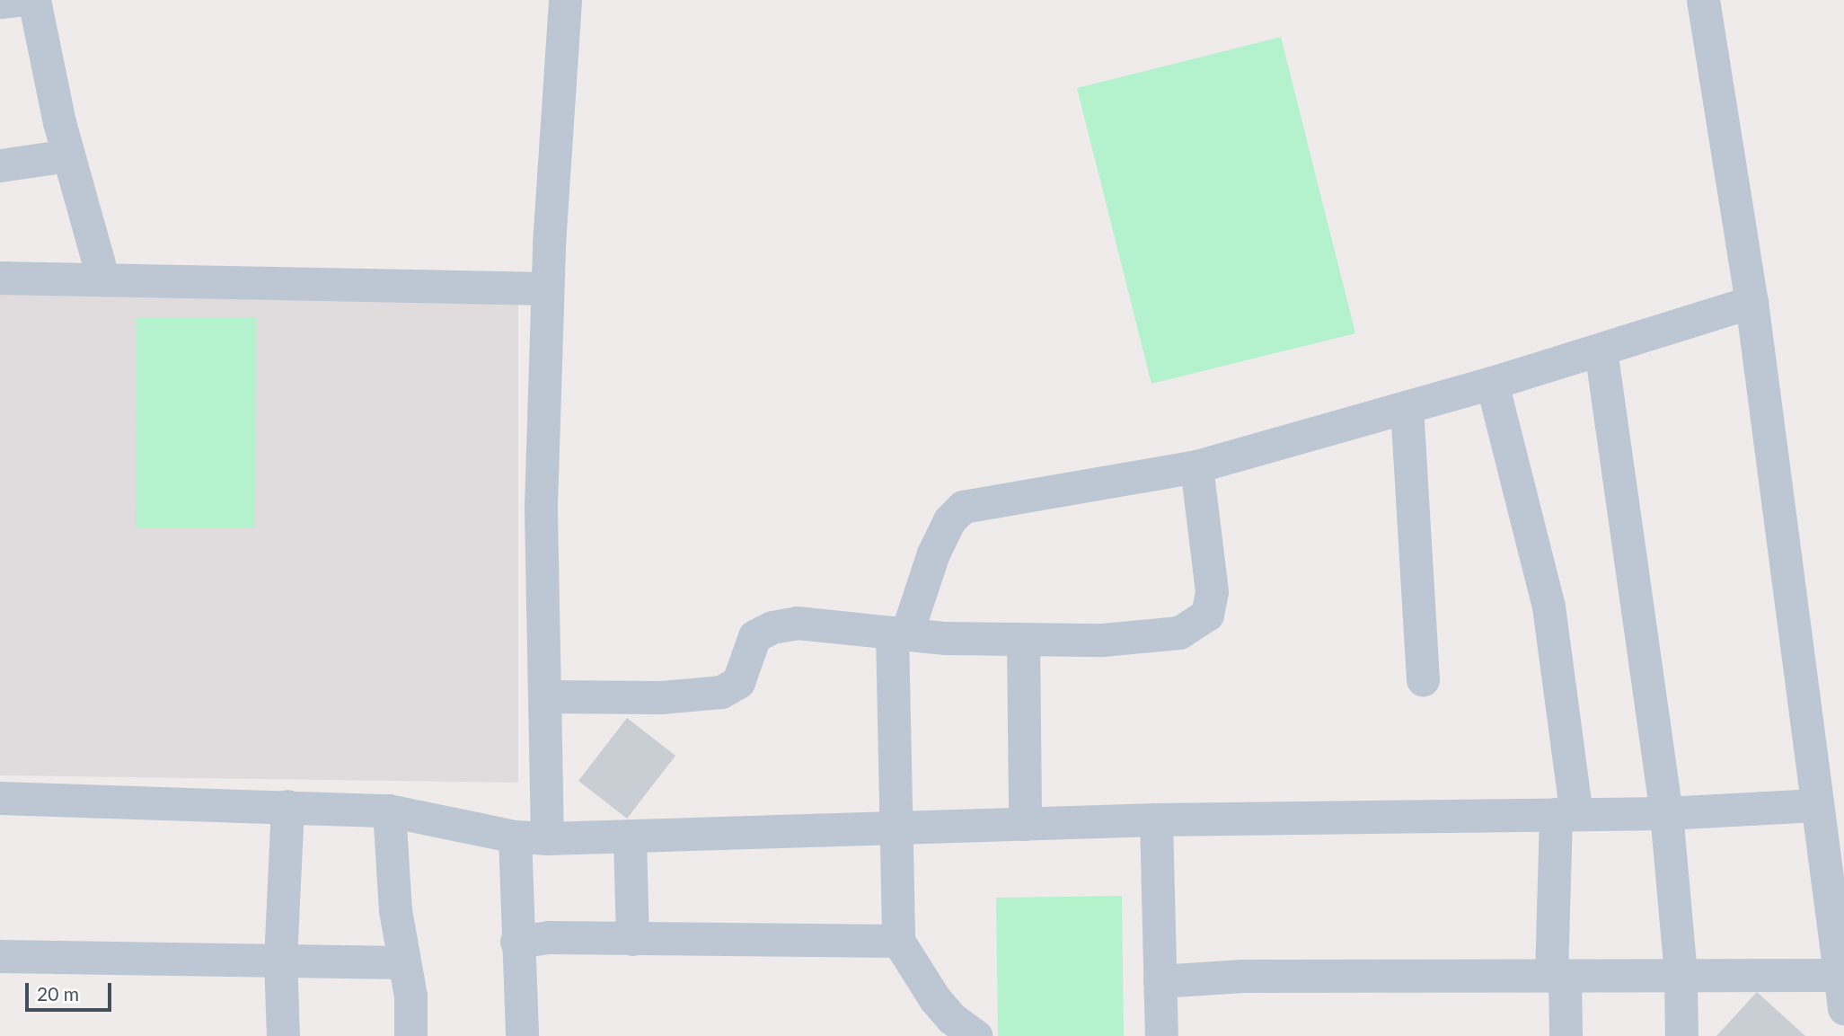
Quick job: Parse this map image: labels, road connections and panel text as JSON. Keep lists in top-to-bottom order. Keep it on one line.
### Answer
{"scale_bar":"20 m"}
